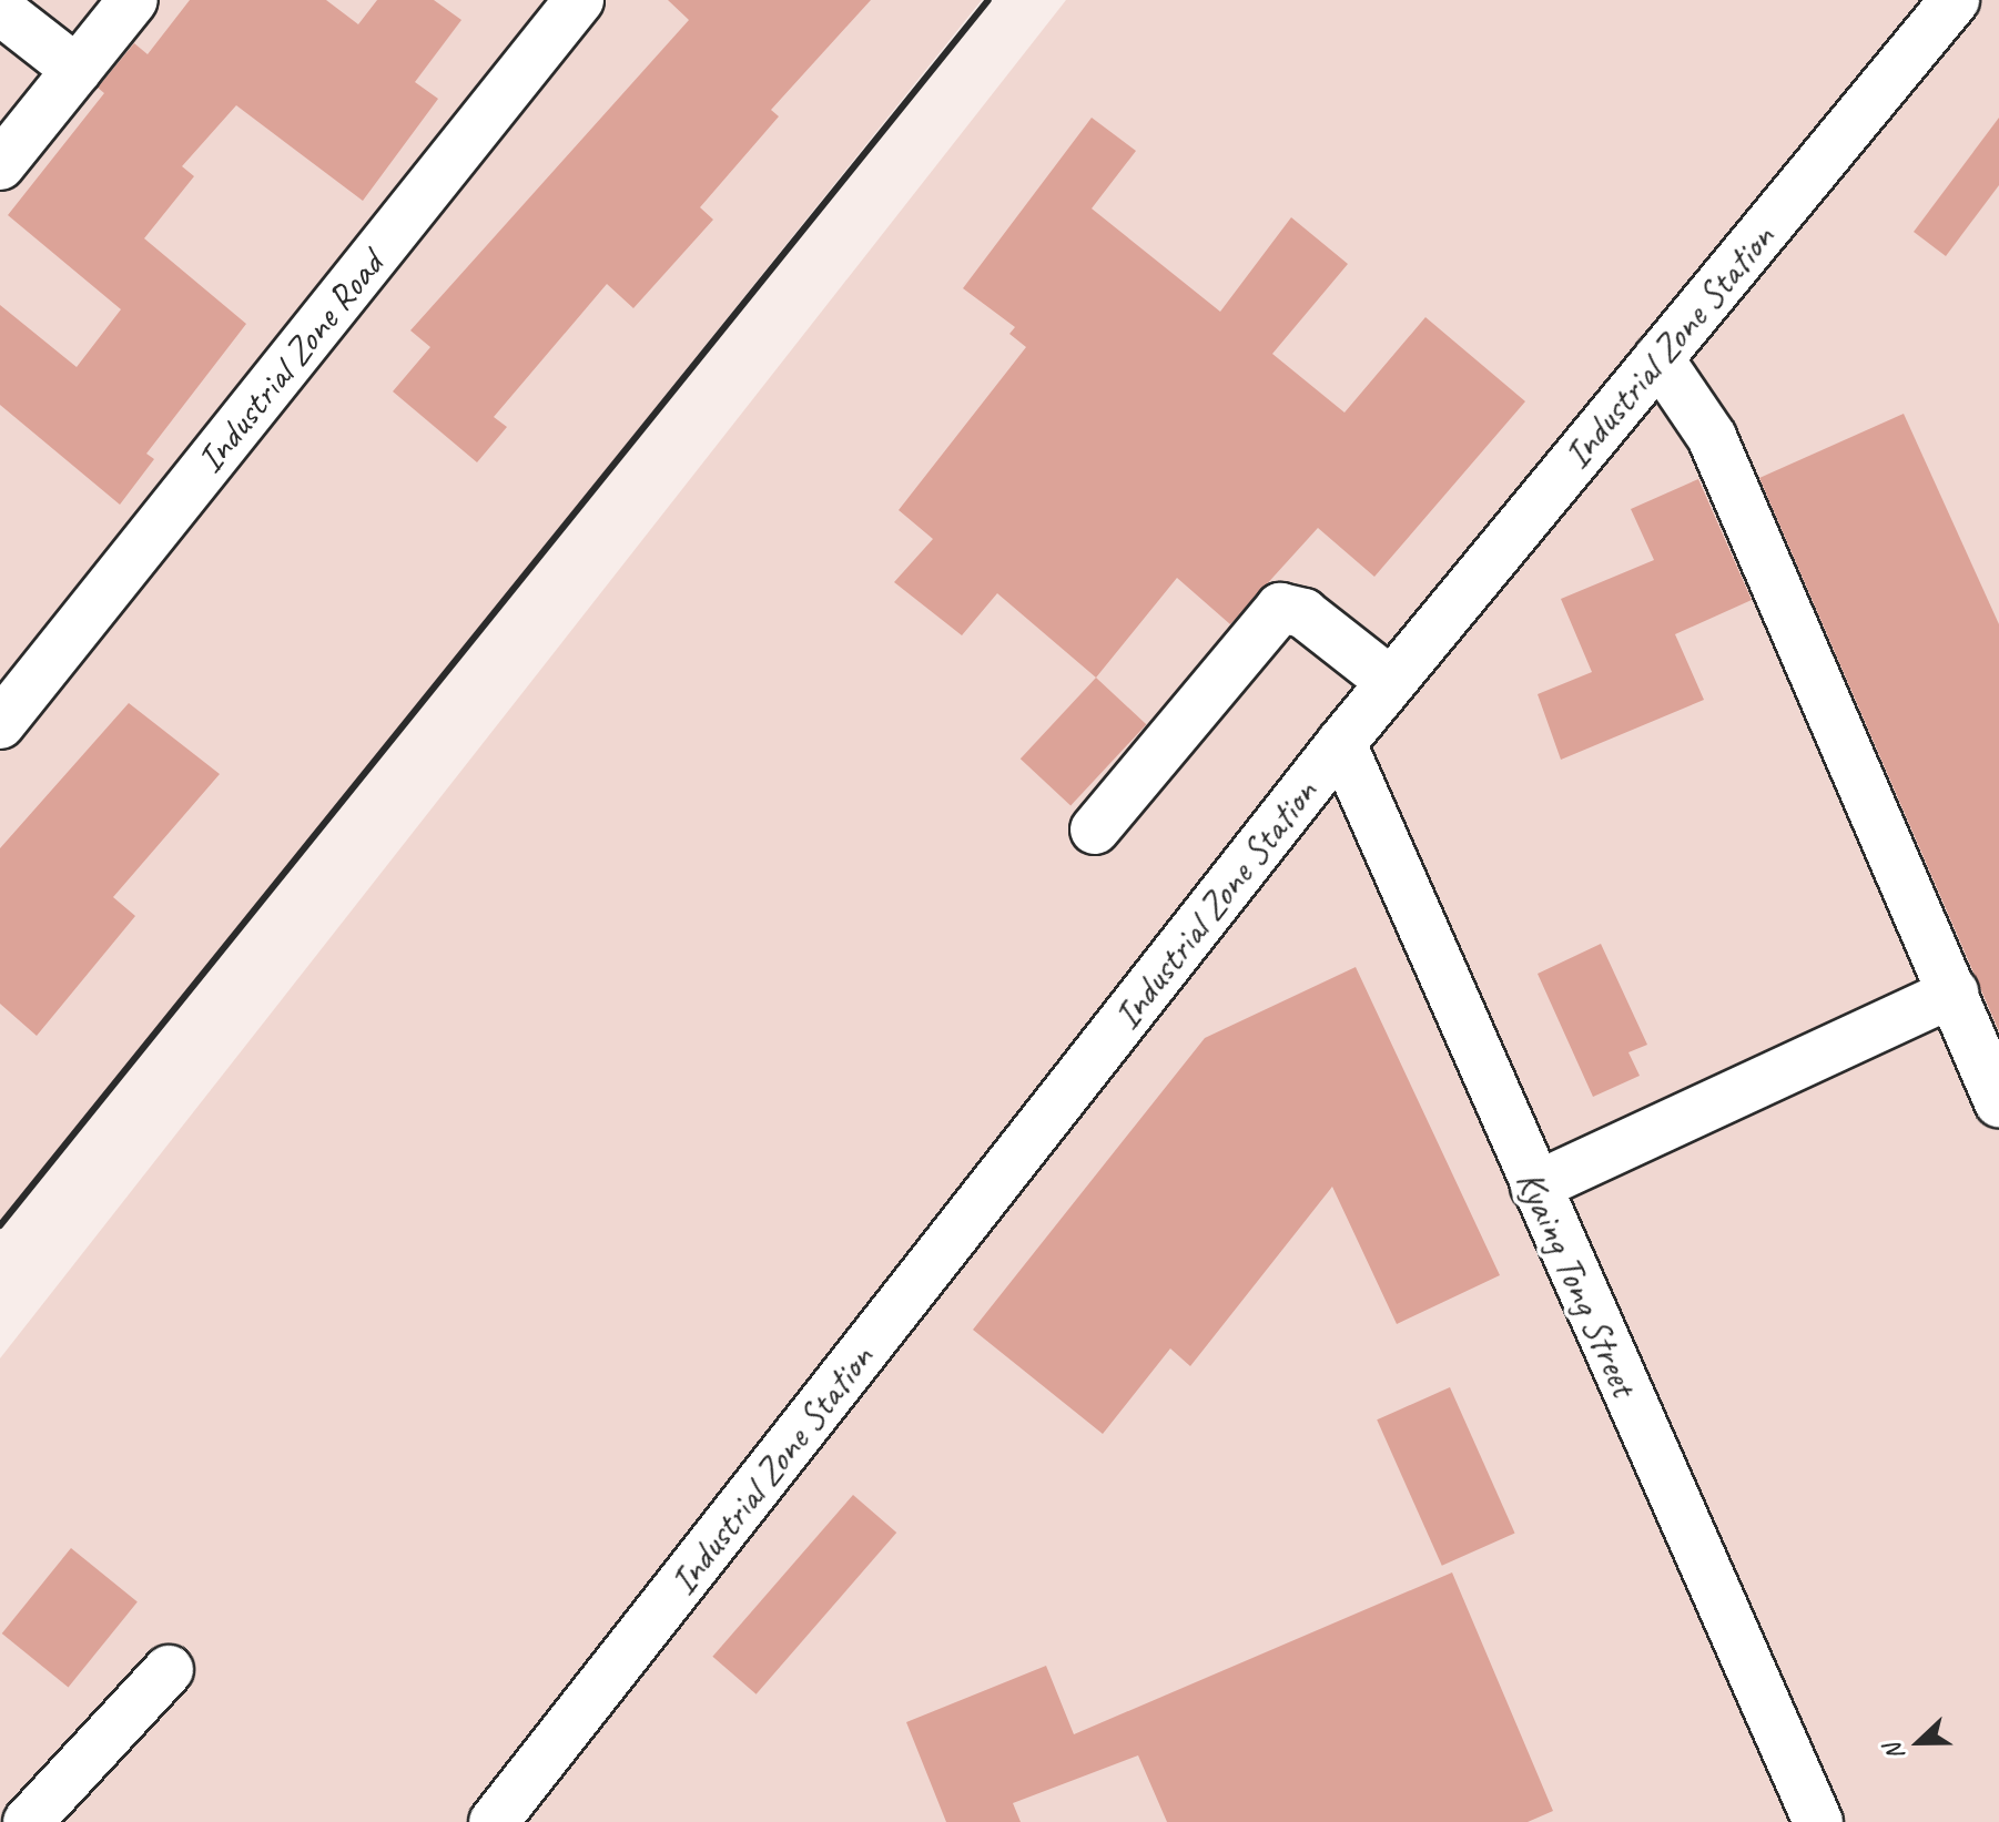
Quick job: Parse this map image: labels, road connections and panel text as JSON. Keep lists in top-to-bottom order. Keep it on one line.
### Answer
{"streets":{"street":["Industrial Zone Station","Industrial Zone Road","Kyaing Tong Street"]},"crossings":[["Industrial Zone Station","Kyaing Tong Street"]],"north":"left"}
